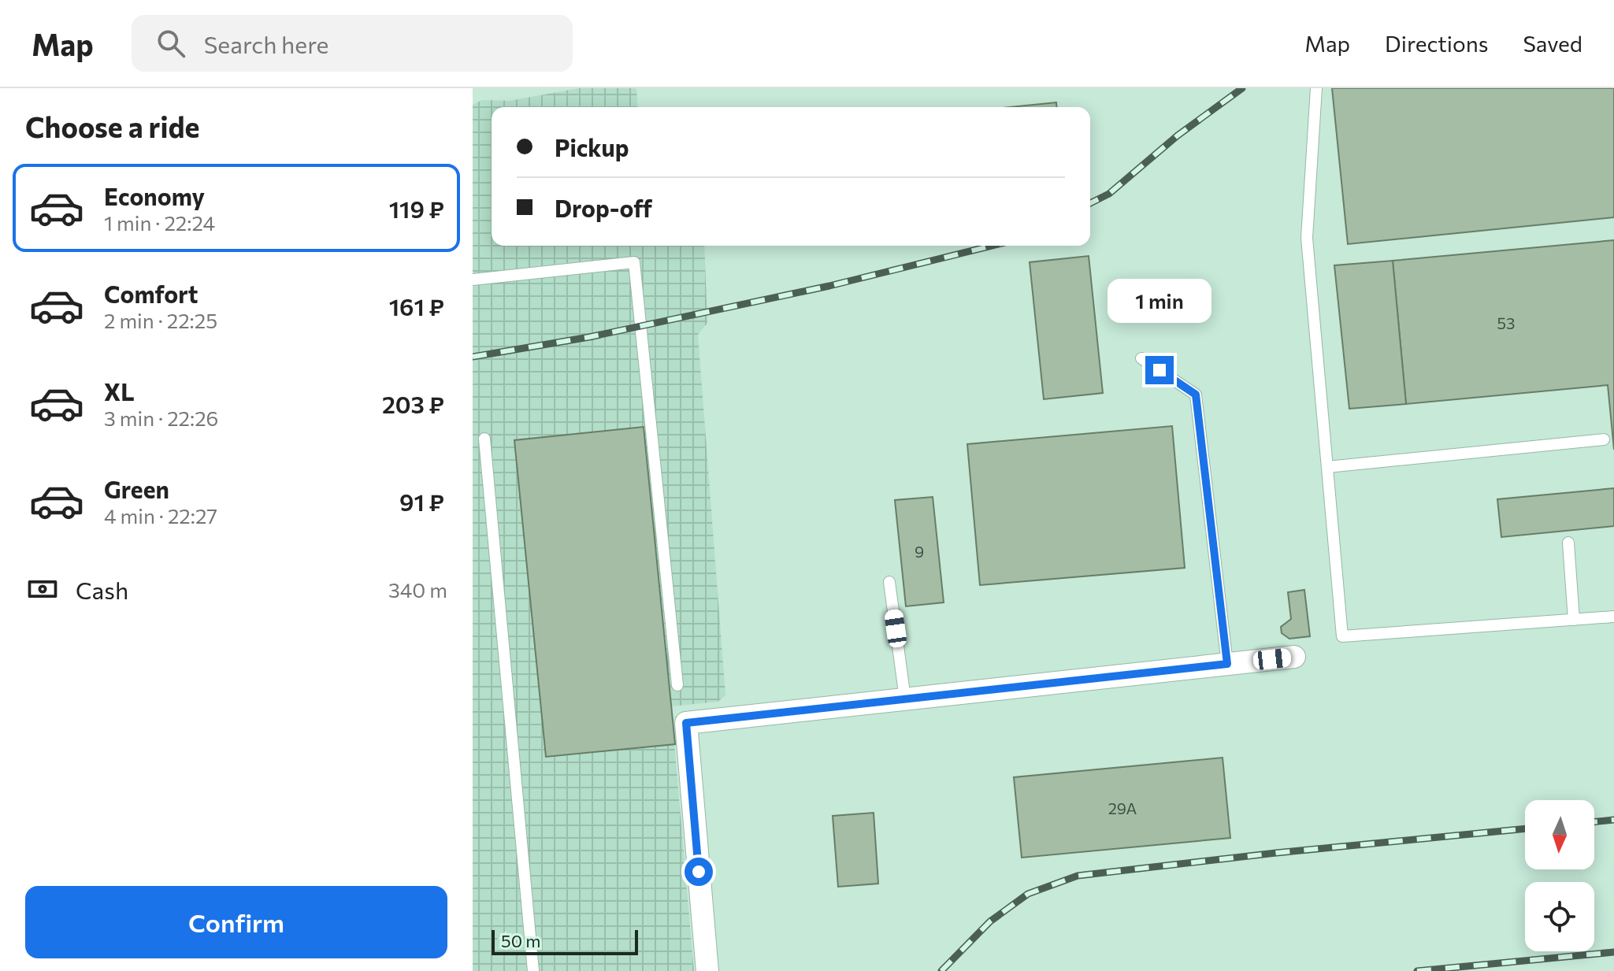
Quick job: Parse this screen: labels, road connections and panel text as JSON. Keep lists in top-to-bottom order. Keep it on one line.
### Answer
{"house_numbers":["53","9","29А"],"scale_bar":"50 m","north":"bottom","page":{"header":"Map","search":"Search here","nav":["Map","Directions","Saved"],"heading":"Choose a ride","banner":["Pickup","Drop-off"],"list":[{"name":"Economy","note":"1 min · 22:24","value":"119 ₽"},{"name":"Comfort","note":"2 min · 22:25","value":"161 ₽"},{"name":"XL","note":"3 min · 22:26","value":"203 ₽"},{"name":"Green","note":"4 min · 22:27","value":"91 ₽"}],"bubble":"1 min","pay":["Cash","340 m"],"buttons":"Confirm","scale":"50 m"}}
